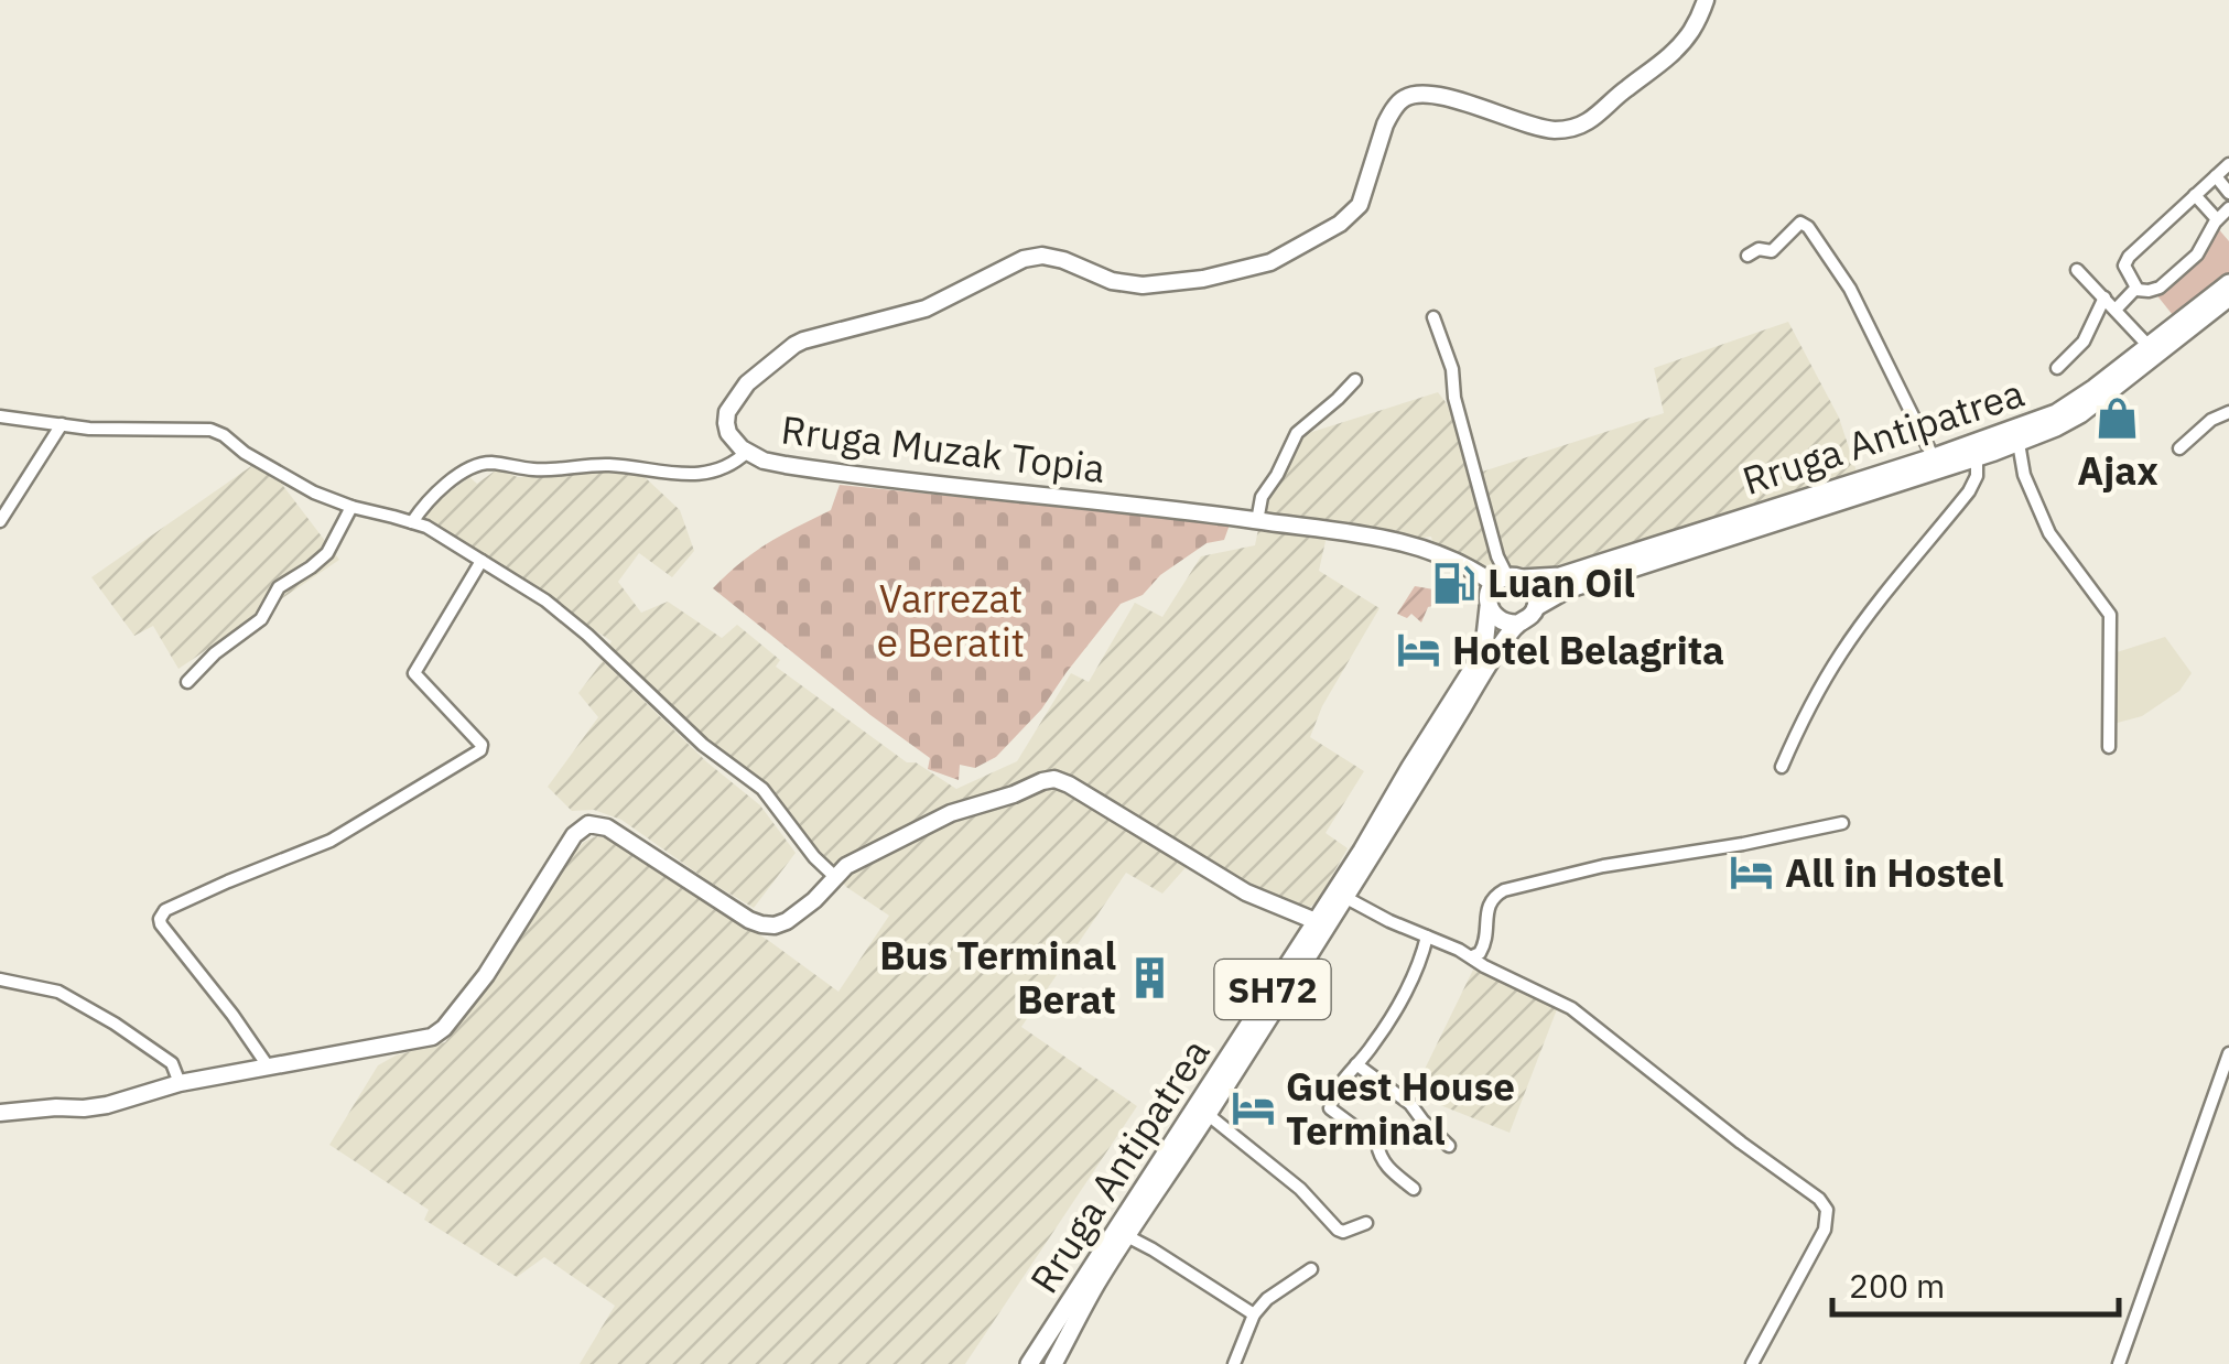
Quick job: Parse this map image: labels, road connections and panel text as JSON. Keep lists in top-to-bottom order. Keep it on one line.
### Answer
{"streets":{"main road":["Rruga Antipatrea","SH72"],"street":["Rruga Muzak Topia"]},"crossings":[["Rruga Antipatrea","Rruga Muzak Topia"]],"parks":["Varrezat e Beratit"],"places":{"shop":["Ajax"],"fuel station":["Luan Oil"],"hotel":["Hotel Belagrita","All in Hostel","Guest House Terminal"],"building":["Bus Terminal Berat"]},"scale_bar":"200 m"}
